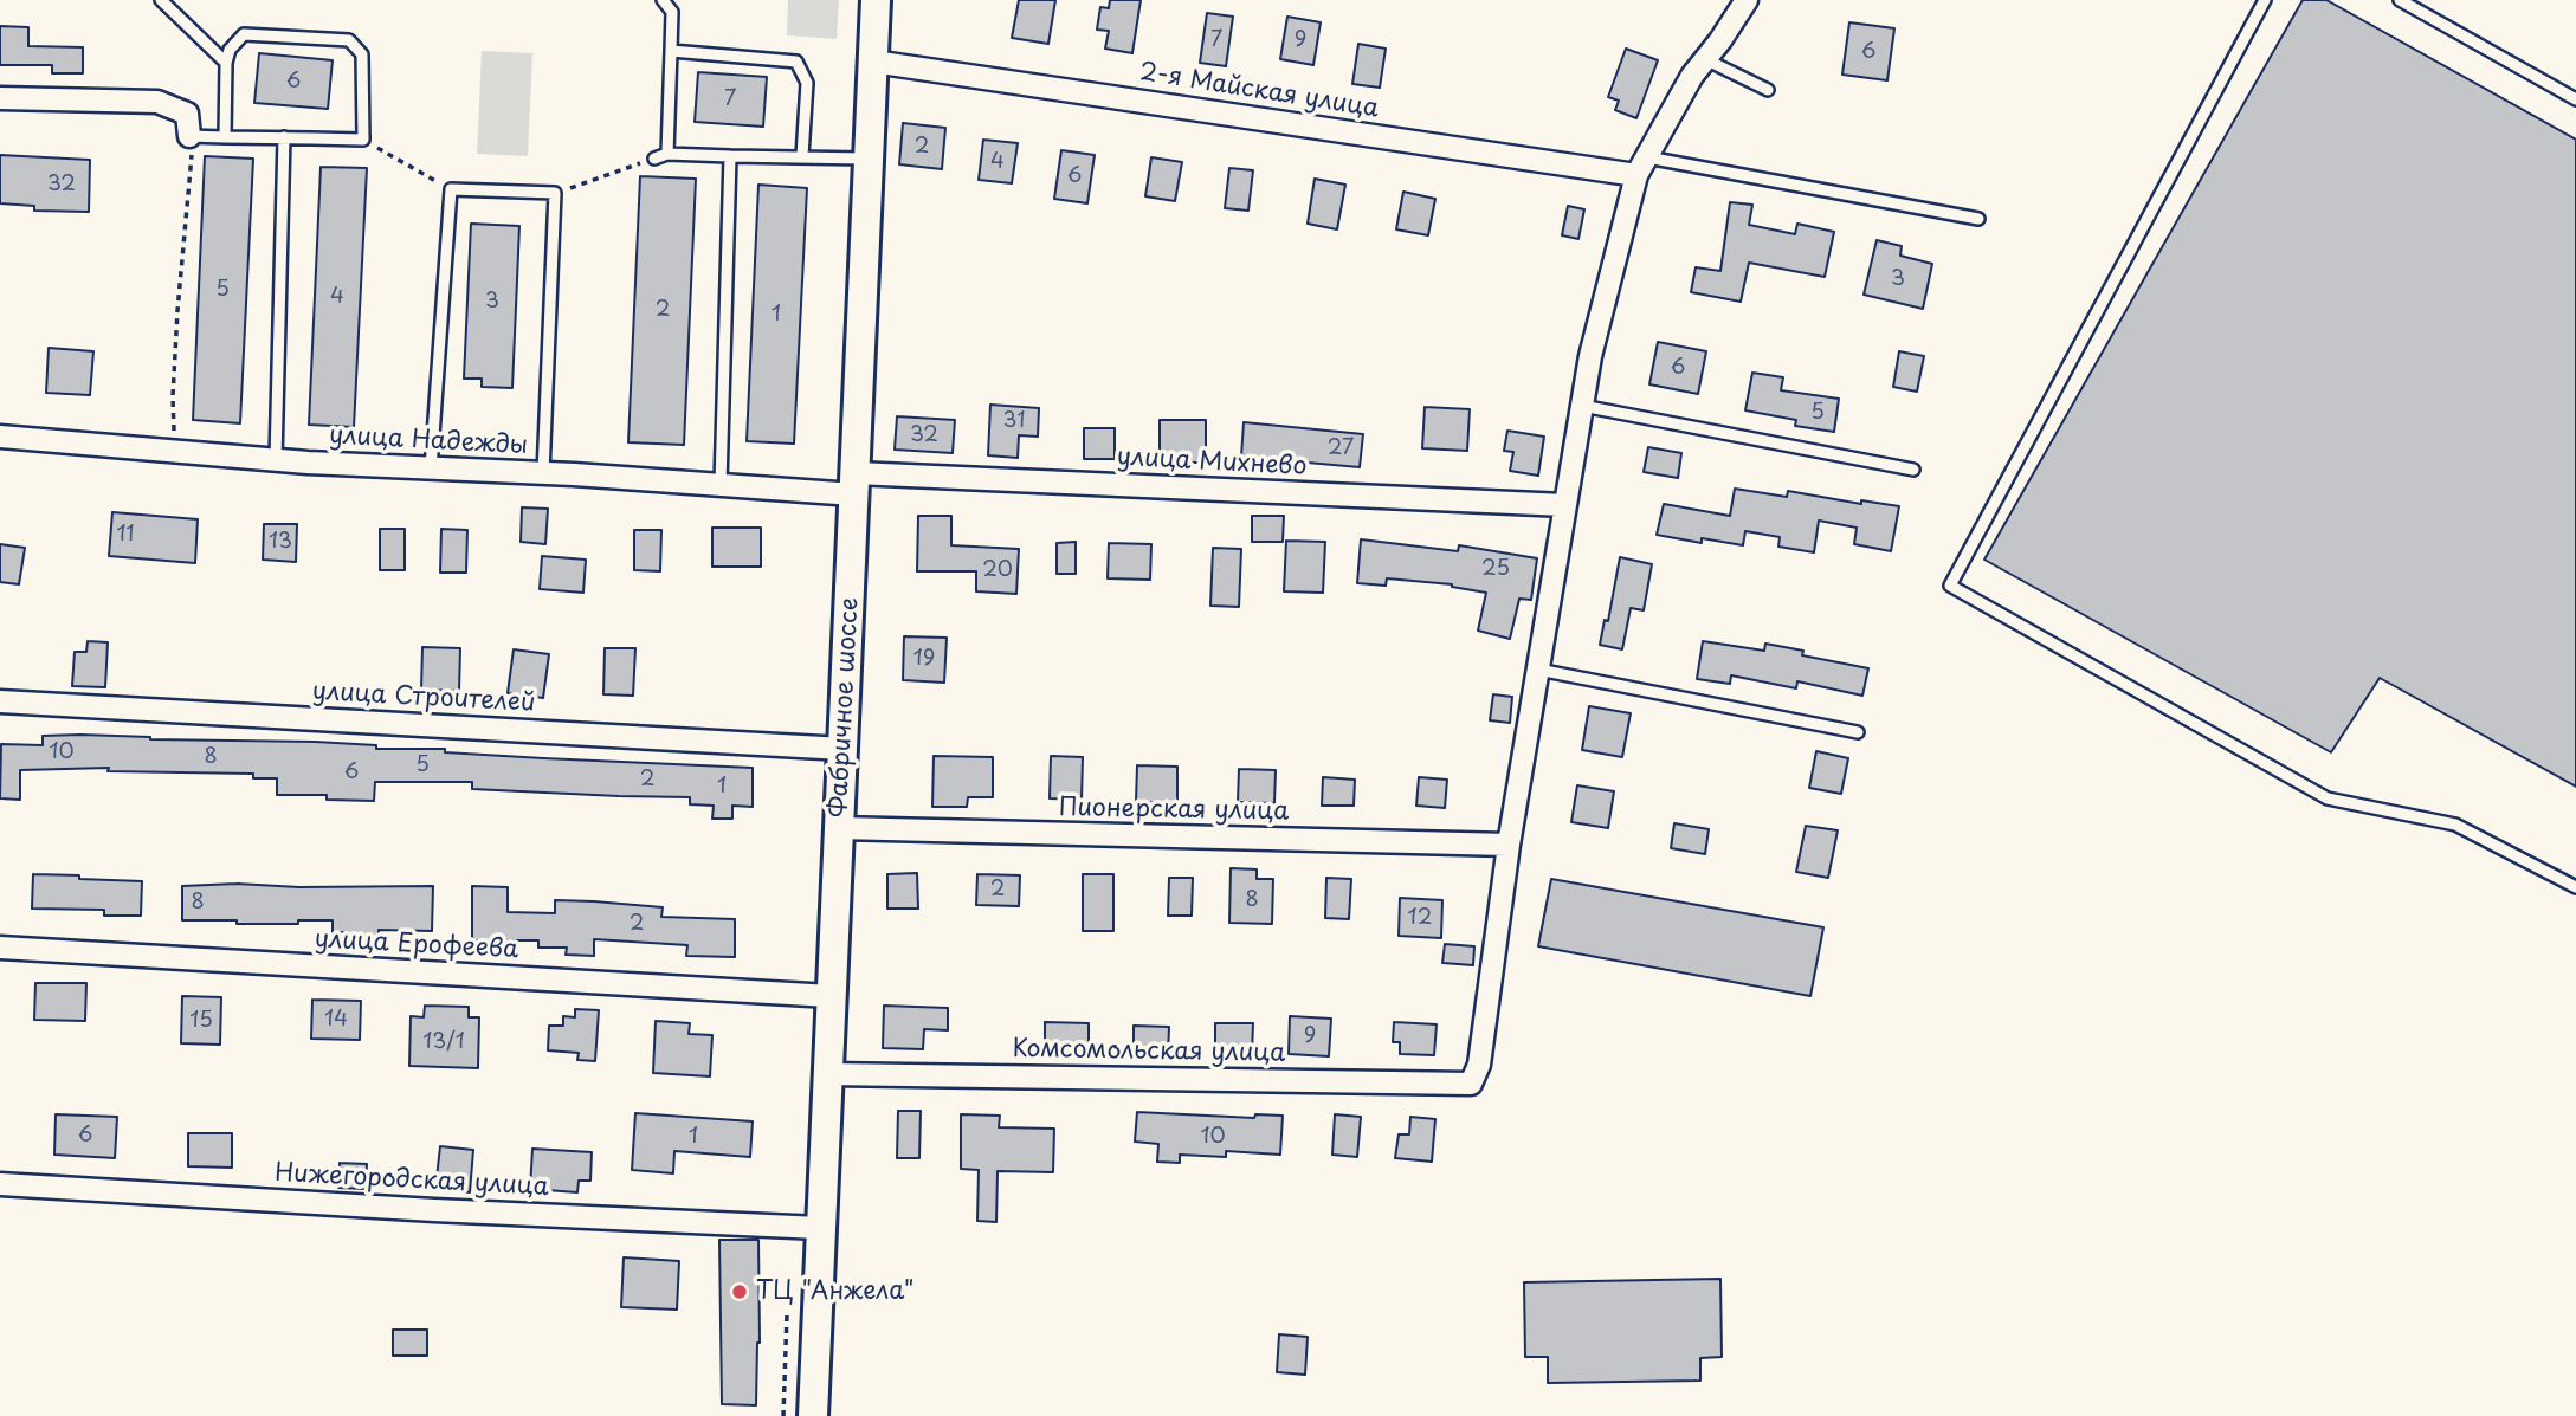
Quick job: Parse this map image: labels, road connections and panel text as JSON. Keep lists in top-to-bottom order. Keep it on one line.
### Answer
{"streets":{"main road":["Фабричное шоссе"],"street":["2-я Майская улица","улица Надежды","улица Михнево","улица Строителей","Пионерская улица","улица Ерофеева","Комсомольская улица","Нижегородская улица"]},"crossings":[["2-я Майская улица","Фабричное шоссе"],["улица Надежды","улица Михнево"],["улица Надежды","Фабричное шоссе"],["улица Михнево","Фабричное шоссе"],["улица Строителей","Фабричное шоссе"],["Фабричное шоссе","Пионерская улица"],["Фабричное шоссе","улица Ерофеева"],["Фабричное шоссе","Комсомольская улица"],["Фабричное шоссе","Нижегородская улица"],["Пионерская улица","Комсомольская улица"]],"places":["ТЦ \"Анжела\""],"house_numbers":["7","9","6","6","7","2","4","6","32","3","5","4","3","2","1","6","5","31","32","27","11","13","25","20","19","10","8","5","6","2","1","2","8","8","12","2","14","15","9","13/1","6","1","10"]}
